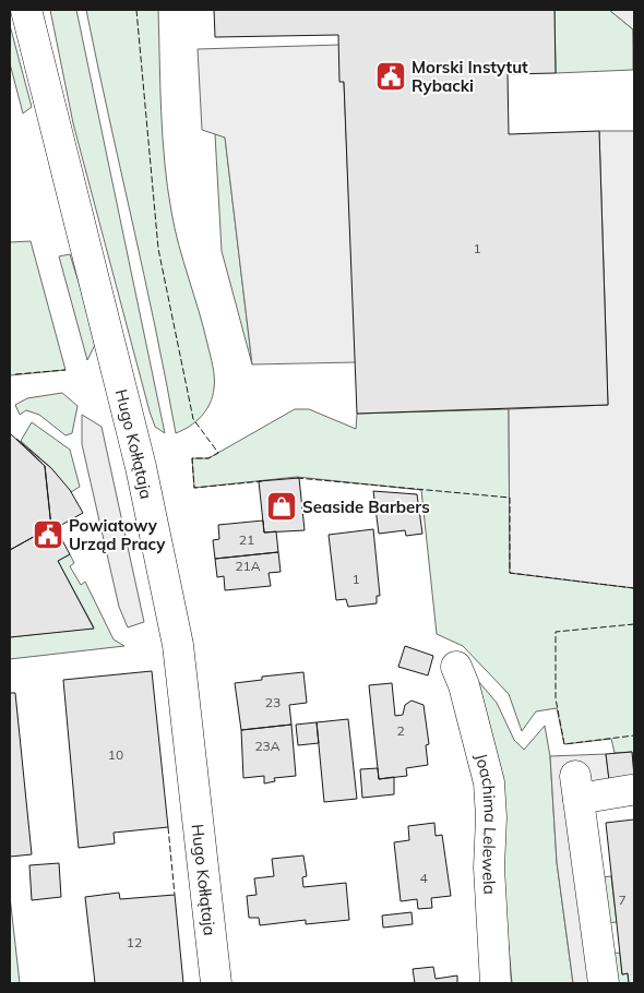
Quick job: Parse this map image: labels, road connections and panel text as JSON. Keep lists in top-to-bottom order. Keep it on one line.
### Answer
{"streets":{"street":["Hugo Kołłątaja","Joachima Lelewela"]},"places":{"public building":["Morski Instytut Rybacki","Powiatowy Urząd Pracy"],"shop":["Seaside Barbers"]},"house_numbers":["1","21","21A","1","23","2","23A","10","4","7","12"]}
